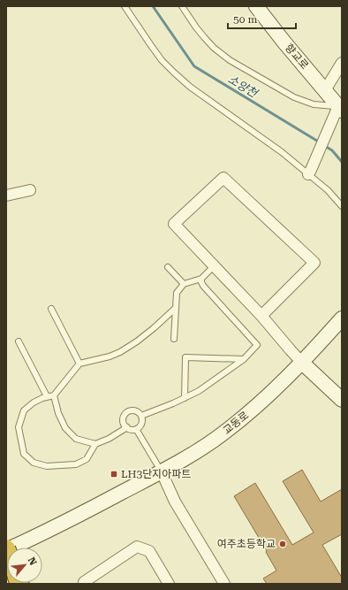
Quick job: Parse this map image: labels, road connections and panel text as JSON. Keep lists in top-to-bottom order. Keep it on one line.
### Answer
{"streets":{"street":["향교로","교동로"]},"water":["소양천"],"places":{"transit":["LH3단지아파트"],"other":["여주초등학교"]},"scale_bar":"50 m","north":"top right"}
